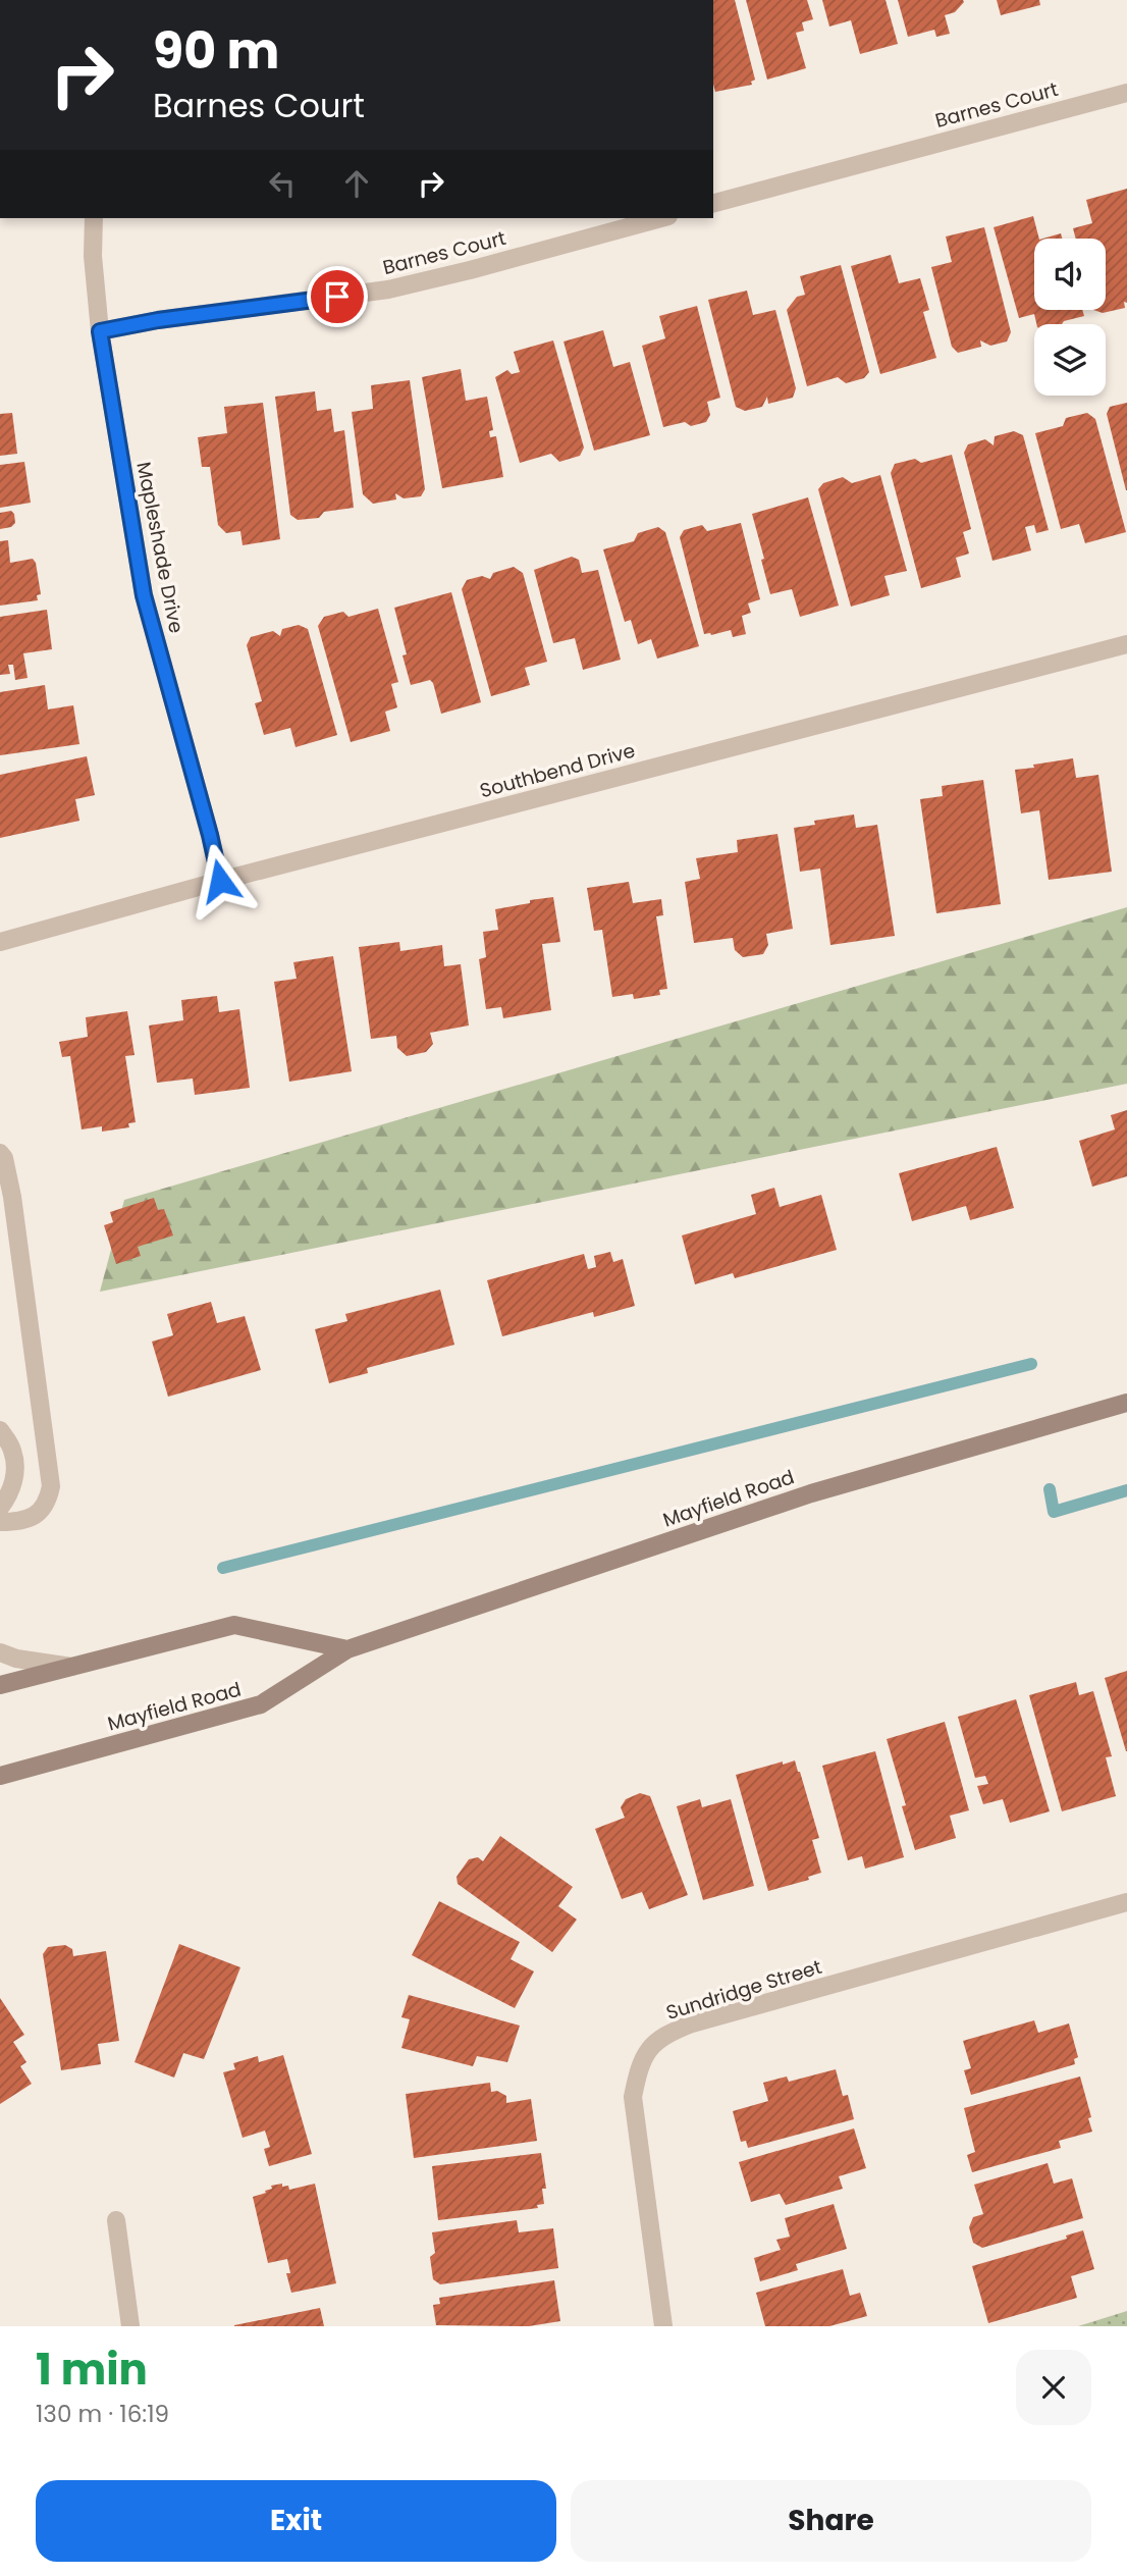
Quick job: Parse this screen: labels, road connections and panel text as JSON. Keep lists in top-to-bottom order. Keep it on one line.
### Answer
{"streets":{"main road":["Mayfield Road"],"street":["Barnes Court","Mapleshade Drive","Southbend Drive","Sundridge Street"]},"crossings":[["Barnes Court","Mapleshade Drive"],["Mapleshade Drive","Southbend Drive"]],"page":{"turn":["90 m","Barnes Court"],"heading":["1 min","130 m · 16:19"],"buttons":["Exit","Share"]}}
